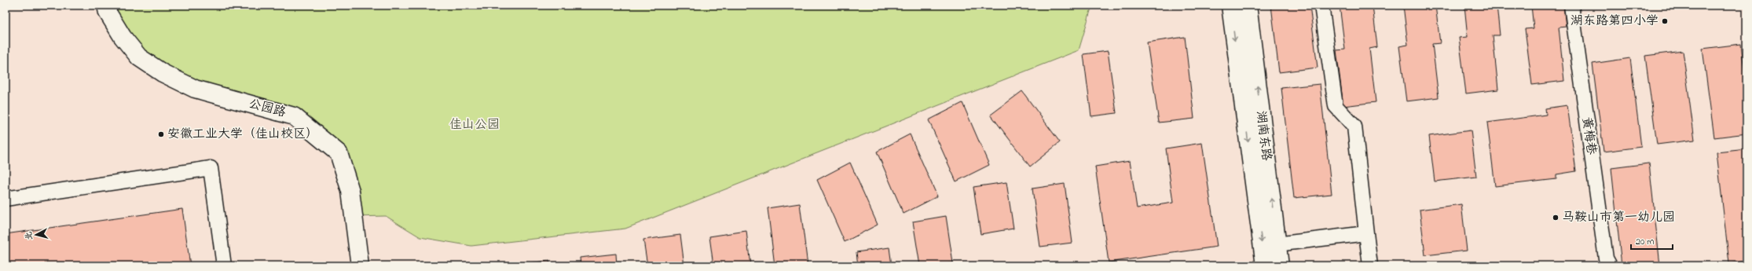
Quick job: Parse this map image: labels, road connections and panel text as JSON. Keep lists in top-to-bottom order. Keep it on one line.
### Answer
{"streets":{"main road":["公园路","湖南东路"],"street":["黄梅巷"]},"parks":["佳山公园"],"places":["湖东路第四小学","安徽工业大学（佳山校区）","马鞍山市第一幼儿园"],"scale_bar":"20 m","north":"left"}
